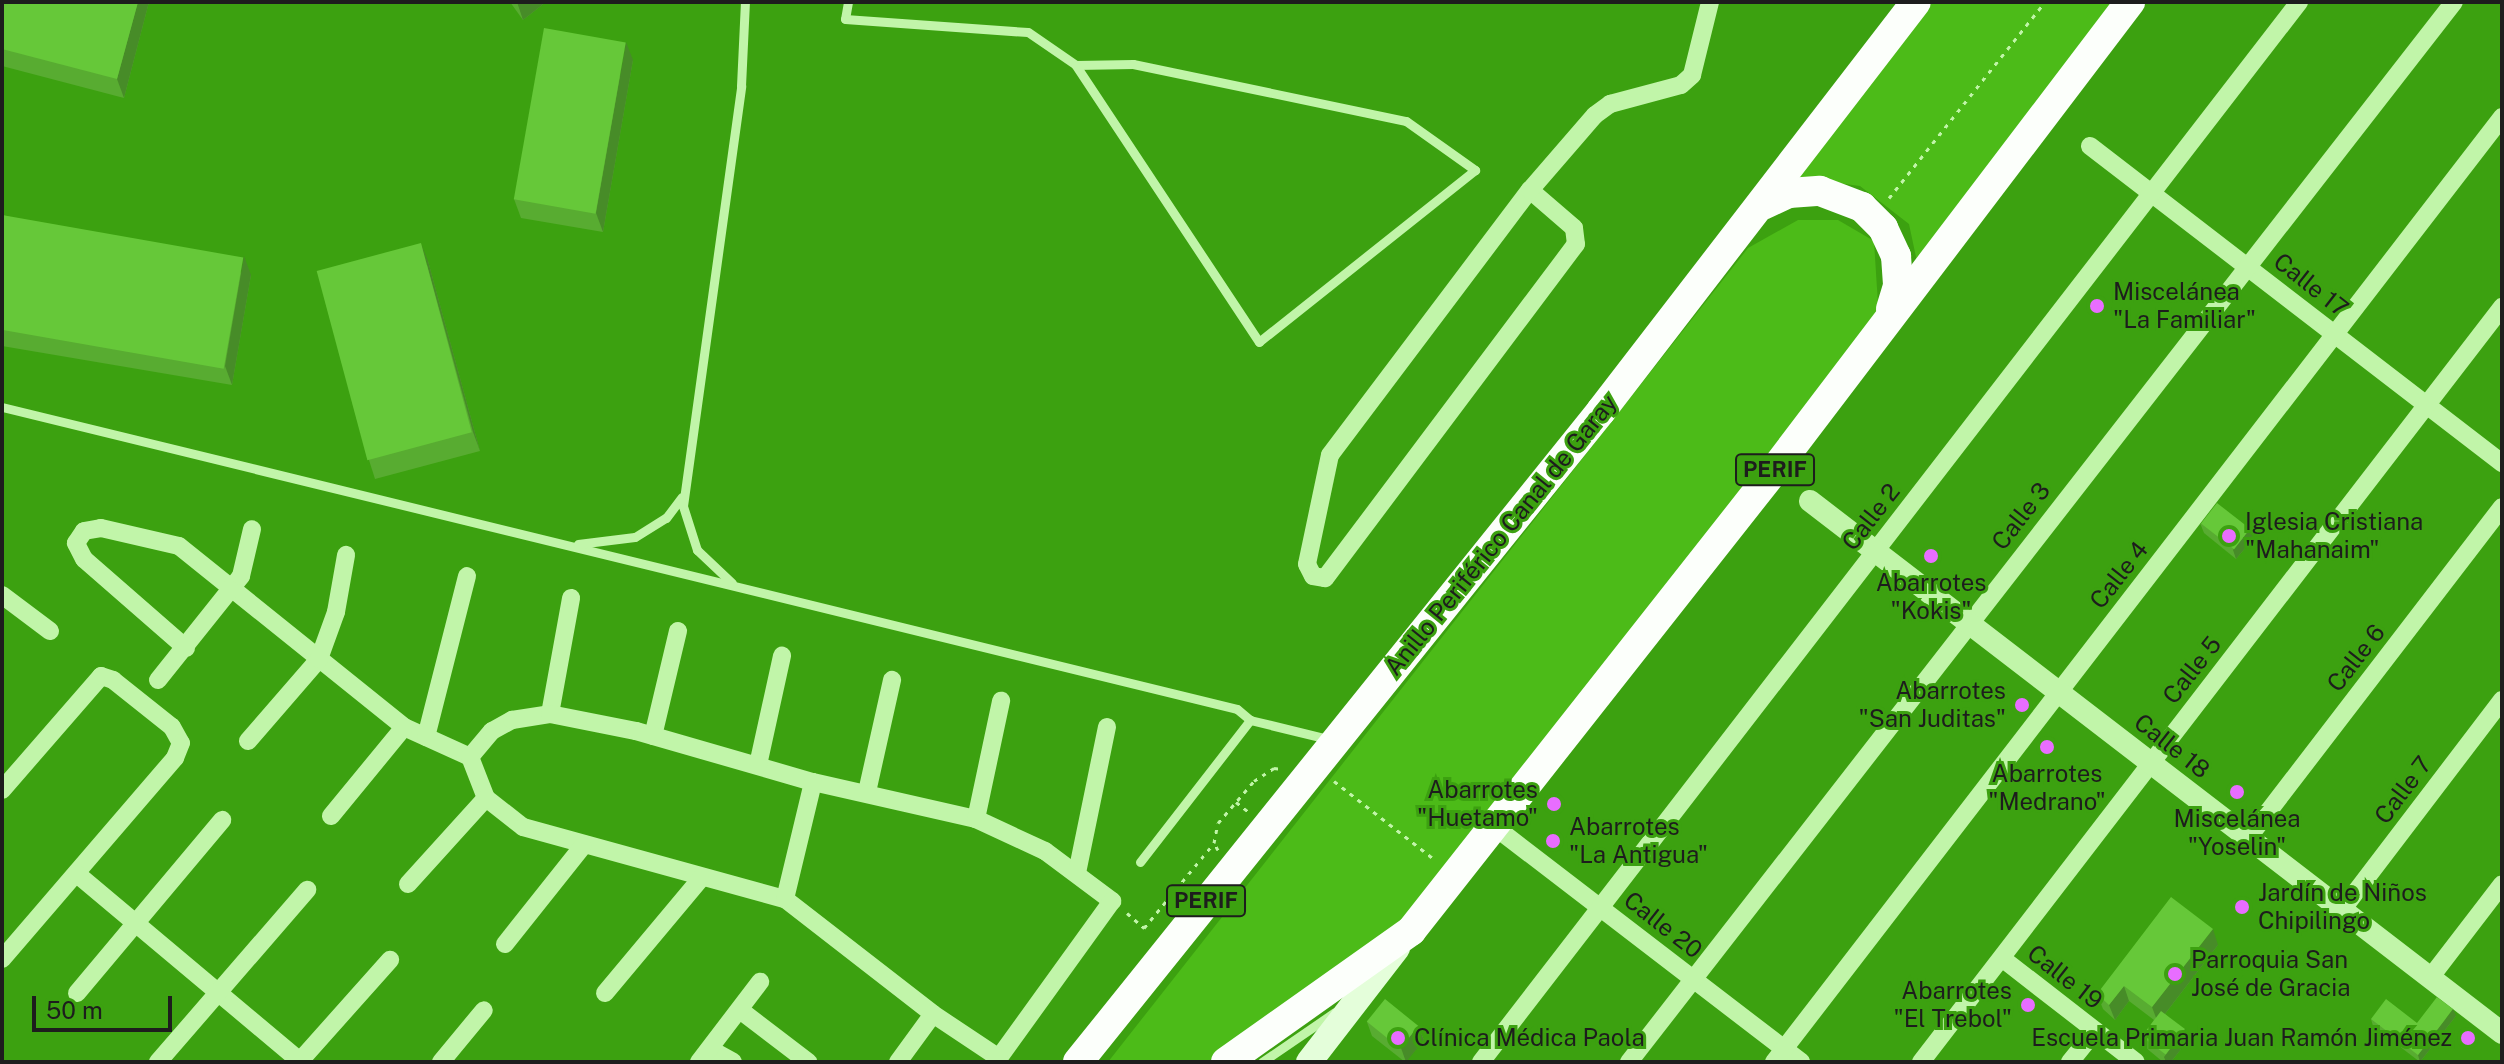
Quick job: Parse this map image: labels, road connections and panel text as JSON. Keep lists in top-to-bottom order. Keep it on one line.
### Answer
{"streets":{"highway":["PERIF","Anillo Periférico Canal de Garay"],"street":["Calle 17","Calle 3","Calle 2","Calle 4","Calle 6","Calle 5","Calle 18","Calle 7","Calle 20","Calle 19"]},"crossings":[["Calle 17","Calle 3"],["Calle 17","Calle 2"],["Calle 17","Calle 4"],["Calle 17","Calle 5"],["PERIF","Calle 20"],["Calle 3","Calle 18"],["Calle 3","Calle 20"],["Calle 2","Calle 18"],["Calle 2","Calle 20"],["Calle 4","Calle 18"],["Calle 4","Calle 20"],["Calle 6","Calle 18"],["Calle 5","Calle 18"],["Calle 5","Calle 19"],["Calle 18","Calle 7"]],"places":["Miscelánea \"La Familiar\"","Iglesia Cristiana \"Mahanaim\"","Abarrotes \"Kokis\"","Abarrotes \"San Juditas\"","Abarrotes \"Medrano\"","Miscelánea \"Yoselin\"","Abarrotes \"Huetamo\"","Abarrotes \"La Antigua\"","Jardín de Niños Chipilingo","Parroquia San José de Gracia","Abarrotes \"El Trebol\"","Clínica Médica Paola","Escuela Primaria Juan Ramón Jiménez"],"scale_bar":"50 m"}
